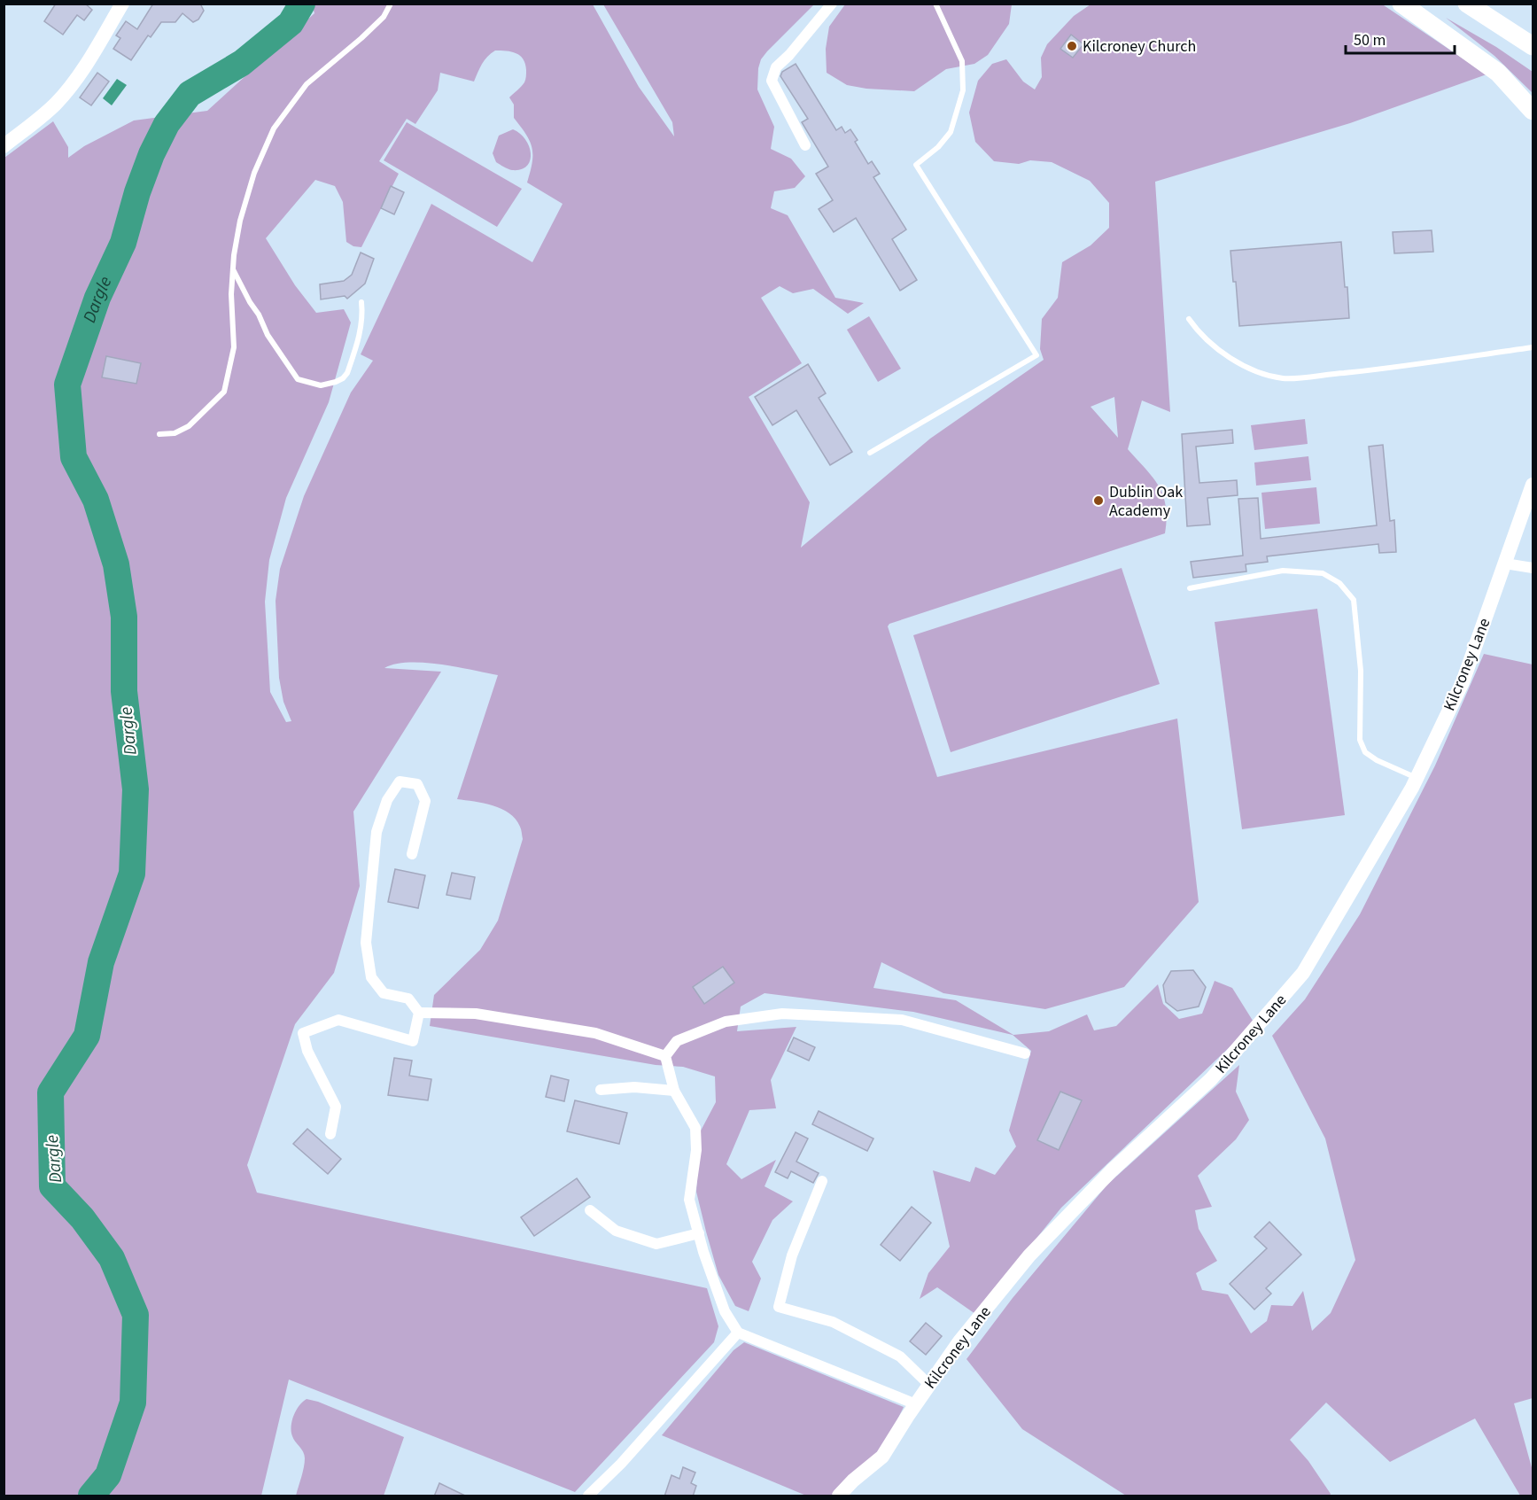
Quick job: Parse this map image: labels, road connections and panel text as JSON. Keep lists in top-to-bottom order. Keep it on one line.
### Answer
{"streets":{"street":["Kilcroney Lane"]},"water":["Dargle"],"places":["Kilcroney Church","Dublin Oak Academy"],"scale_bar":"50 m"}
